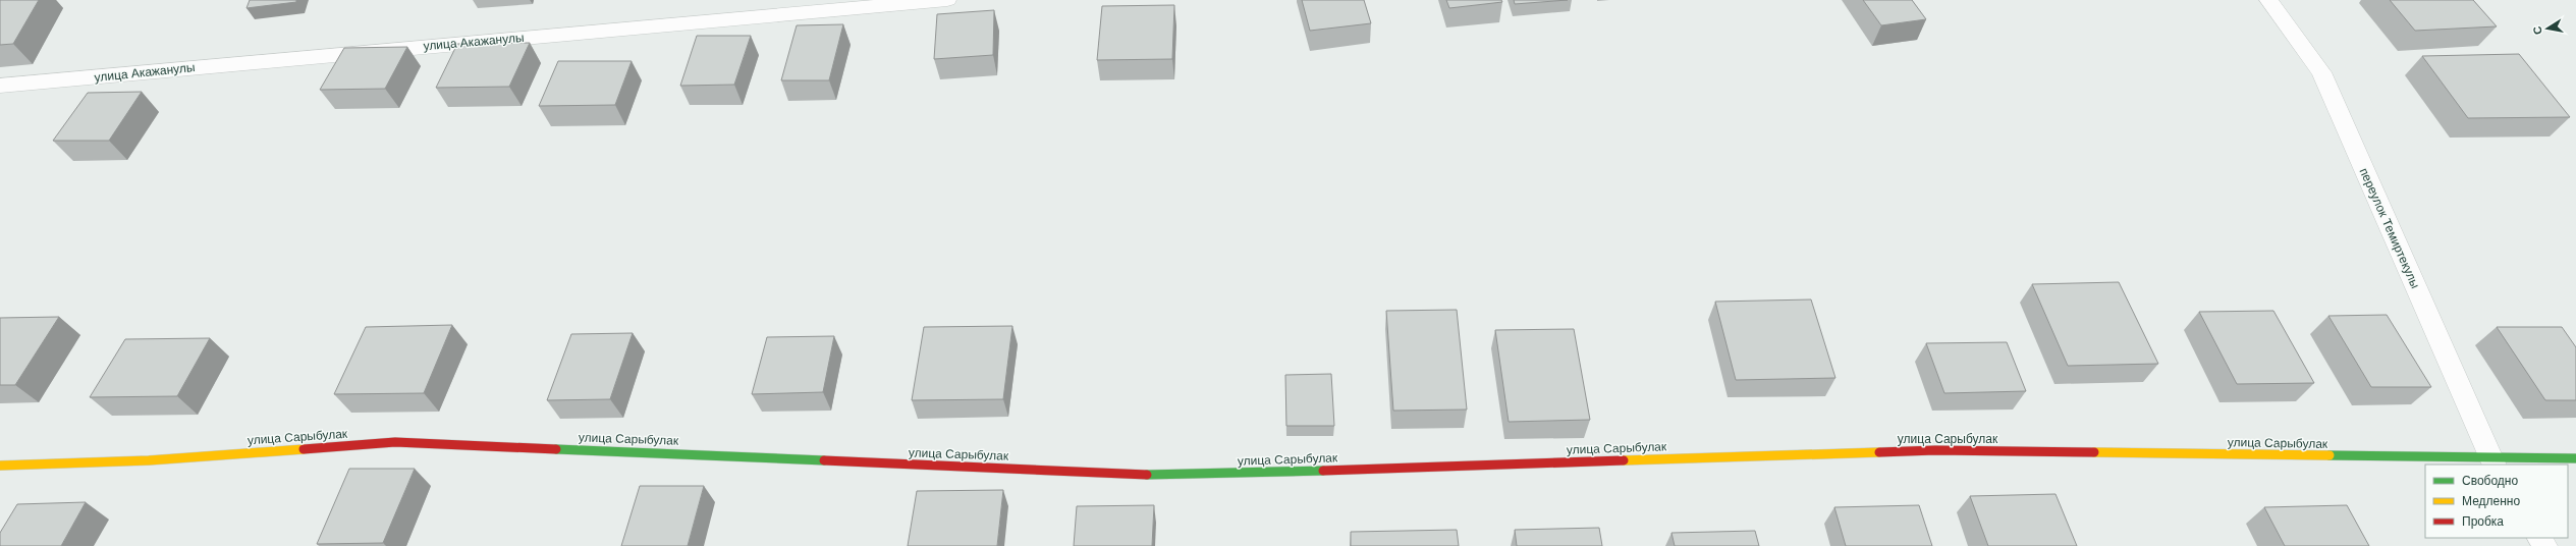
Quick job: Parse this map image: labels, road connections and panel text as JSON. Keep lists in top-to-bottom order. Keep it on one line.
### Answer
{"streets":{"street":["улица Акажанулы","переулок Темиртекулы","улица Сарыбулак"]},"crossings":[["переулок Темиртекулы","улица Сарыбулак"]],"legend":["Свободно","Медленно","Пробка"],"north":"left"}
